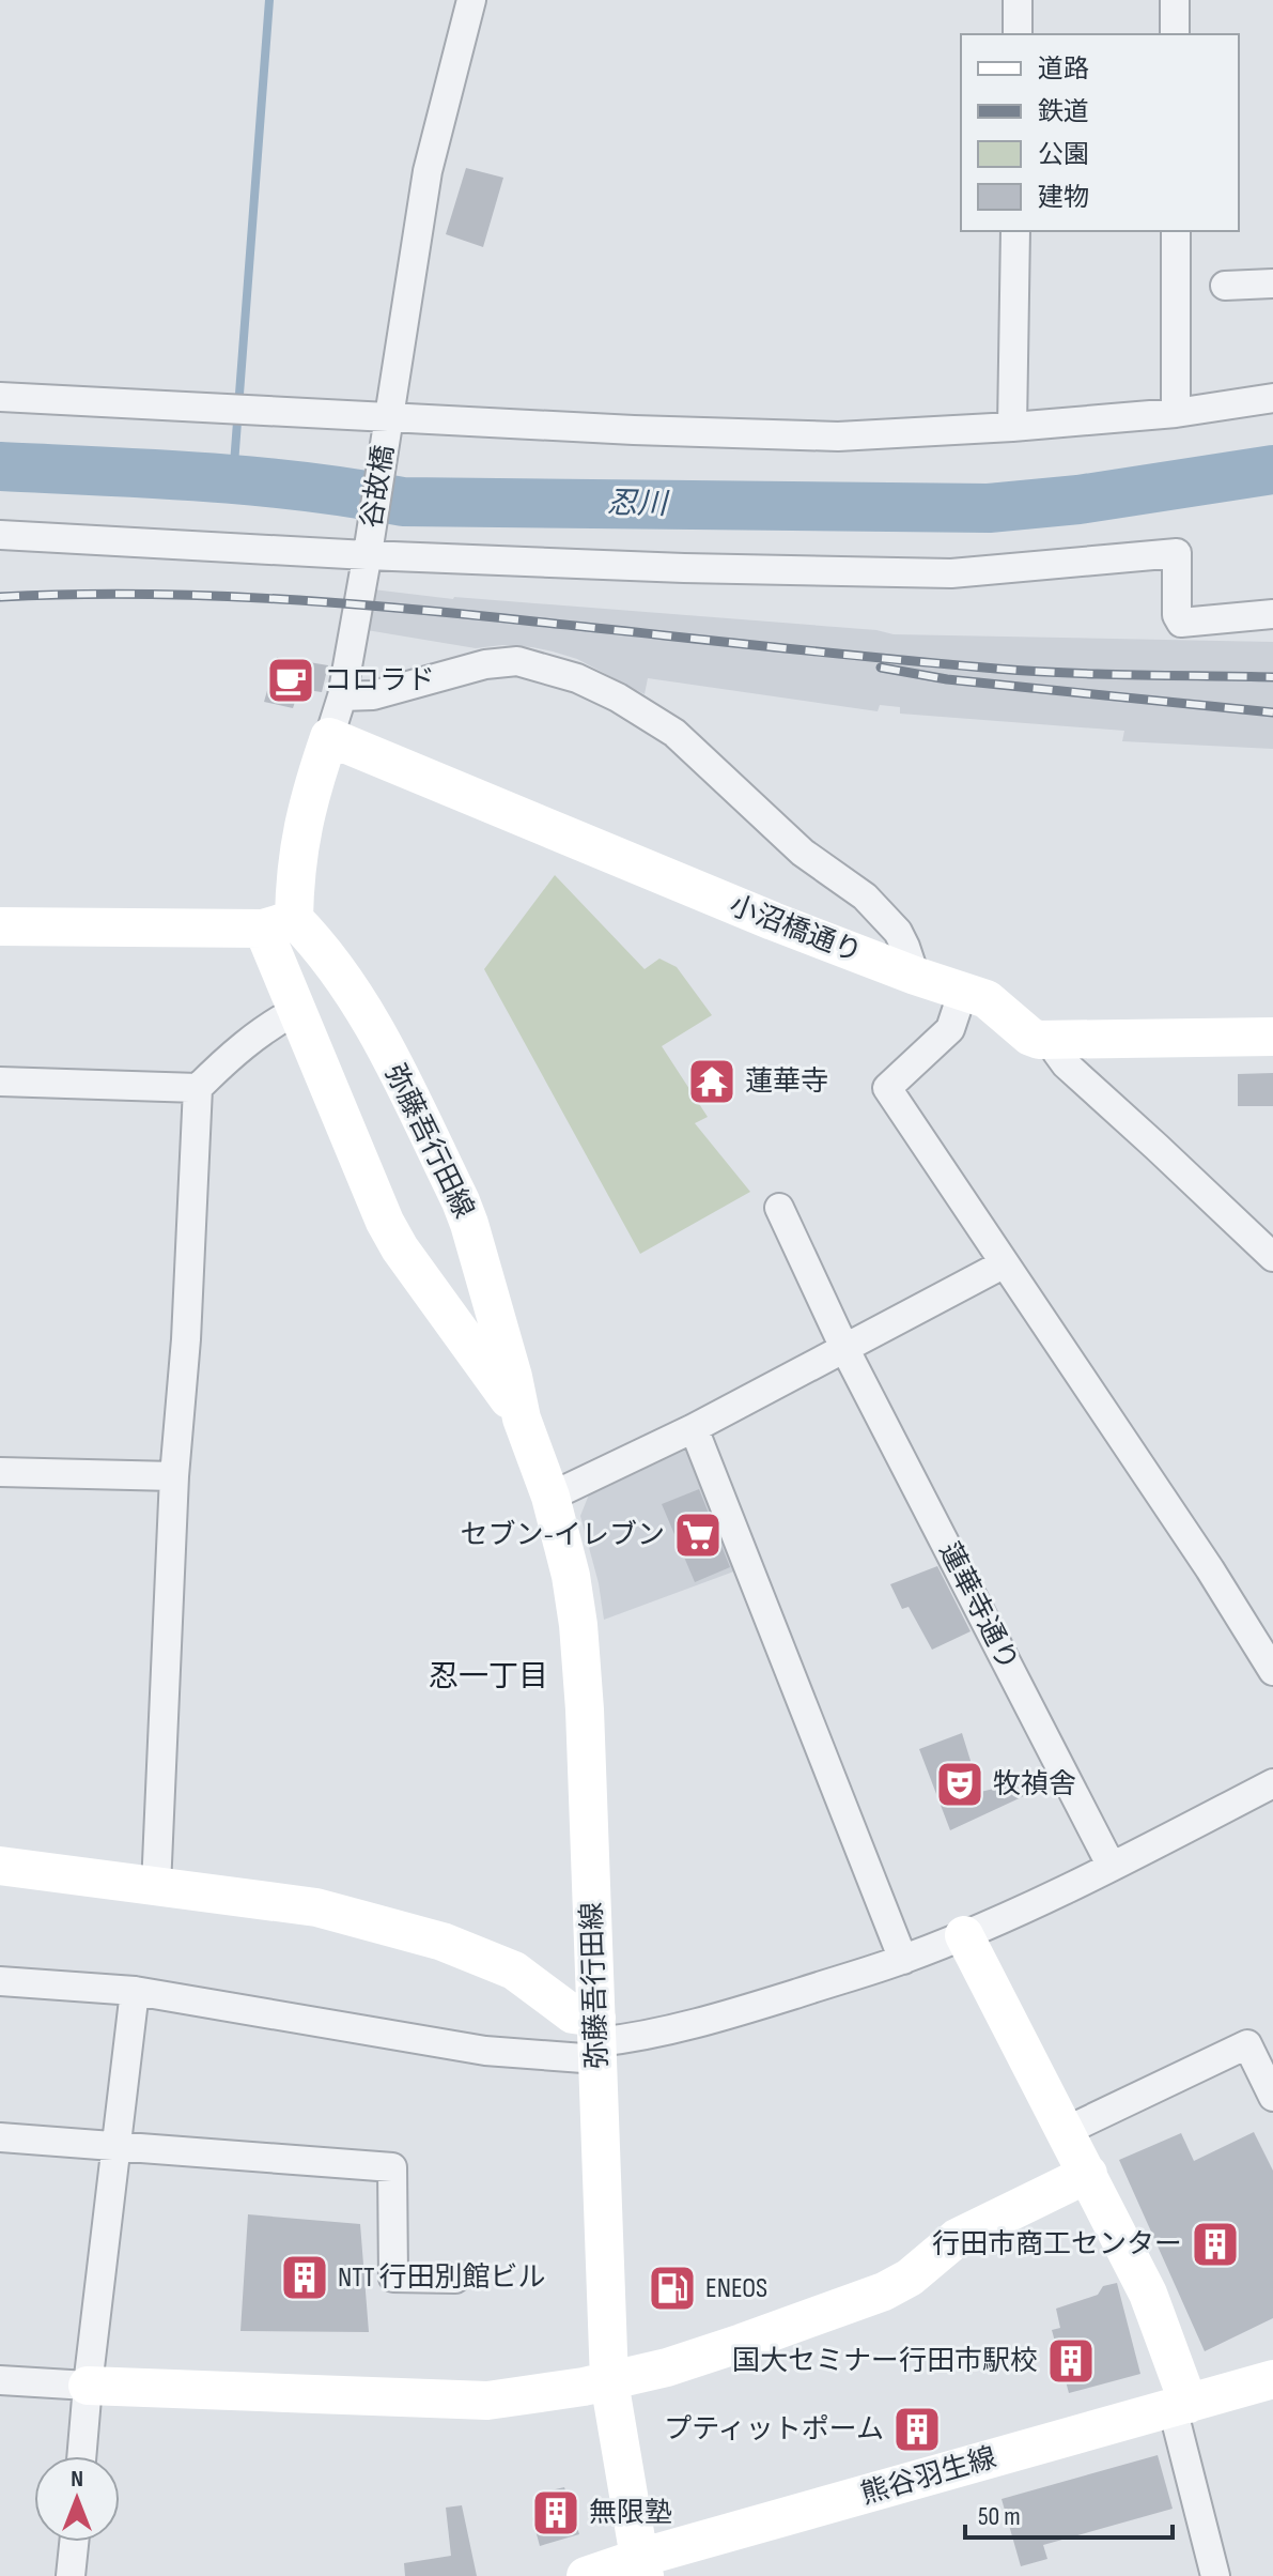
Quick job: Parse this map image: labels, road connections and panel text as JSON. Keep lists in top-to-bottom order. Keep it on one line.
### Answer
{"streets":{"street":["谷故橋","小沼橋通り","弥藤吾行田線","蓮華寺通り","熊谷羽生線"]},"crossings":[["谷故橋","小沼橋通り"],["弥藤吾行田線","熊谷羽生線"]],"districts":["忍一丁目"],"water":["忍川"],"places":{"cafe":["コロラド"],"temple":["蓮華寺"],"supermarket":["セブン-イレブン"],"theatre":["牧禎舎"],"building":["行田市商工センター","NTT 行田別館ビル","国大セミナー行田市駅校","プティットポーム","無限塾"],"fuel station":["ENEOS"]},"legend":["道路","鉄道","公園","建物"],"scale_bar":"50 m","north":"top"}
